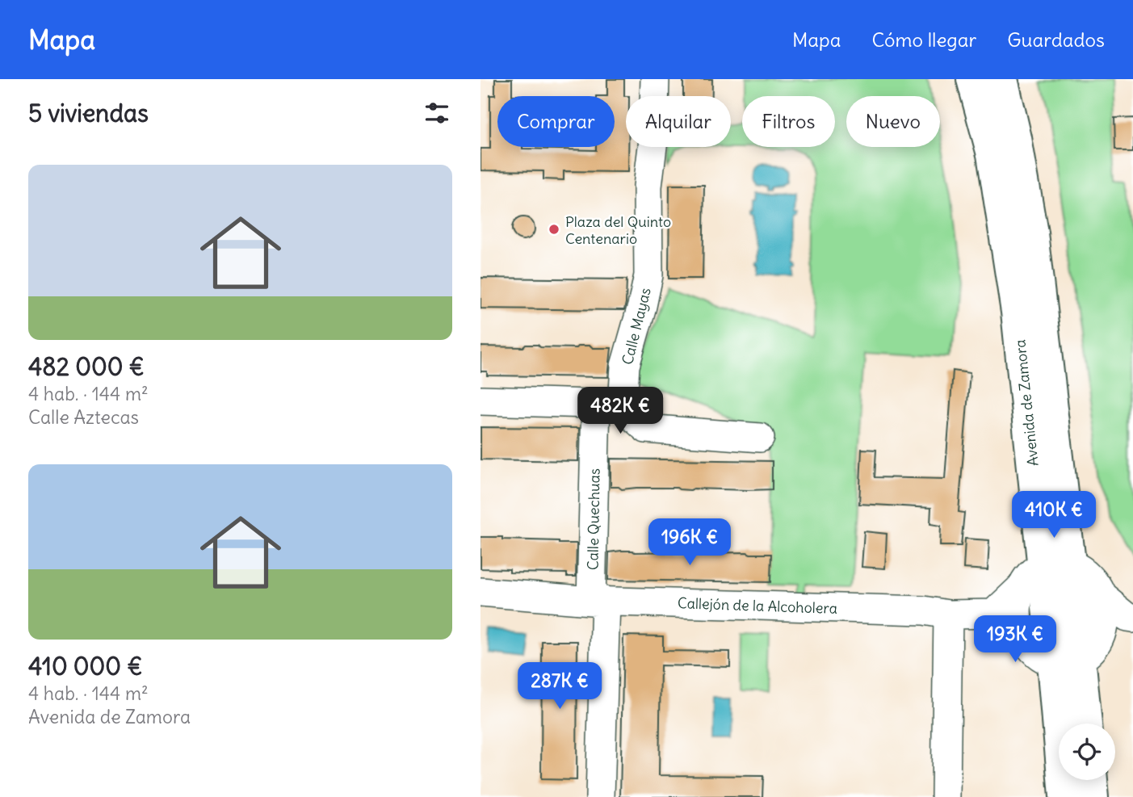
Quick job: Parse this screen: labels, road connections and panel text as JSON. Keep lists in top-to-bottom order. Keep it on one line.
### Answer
{"streets":{"highway":["Avenida de Zamora"],"street":["Calle Mayas","Calle Quechuas","Callejón de la Alcoholera"]},"crossings":[["Calle Mayas","Calle Quechuas"],["Calle Quechuas","Callejón de la Alcoholera"]],"places":["Plaza del Quinto Centenario"],"page":{"header":"Mapa","nav":["Mapa","Cómo llegar","Guardados"],"heading":"5 viviendas","chip":["Comprar","Alquilar","Filtros","Nuevo"],"list":[{"name":"482 000 €","note":"4 hab. · 144 m² · Calle Aztecas"},{"name":"410 000 €","note":"4 hab. · 144 m² · Avenida de Zamora"}],"price":["482K €","410K €","196K €","193K €","287K €"]}}
